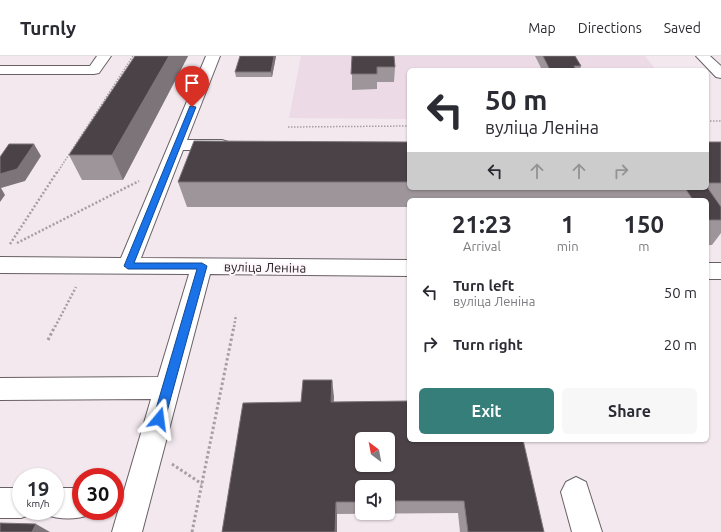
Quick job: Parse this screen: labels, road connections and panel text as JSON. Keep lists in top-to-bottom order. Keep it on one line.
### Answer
{"streets":{"street":["вуліца Леніна"]},"north":"top left","page":{"header":"Turnly","nav":["Map","Directions","Saved"],"turn":["50 m","вуліца Леніна"],"eta":["21:23","Arrival","1","min","150","m"],"list":[{"name":"Turn left","note":"вуліца Леніна","value":"50 m"},{"name":"Turn right","value":"20 m"}],"buttons":["Exit","Share"],"speed":"19 km/h","limit":"30"}}
